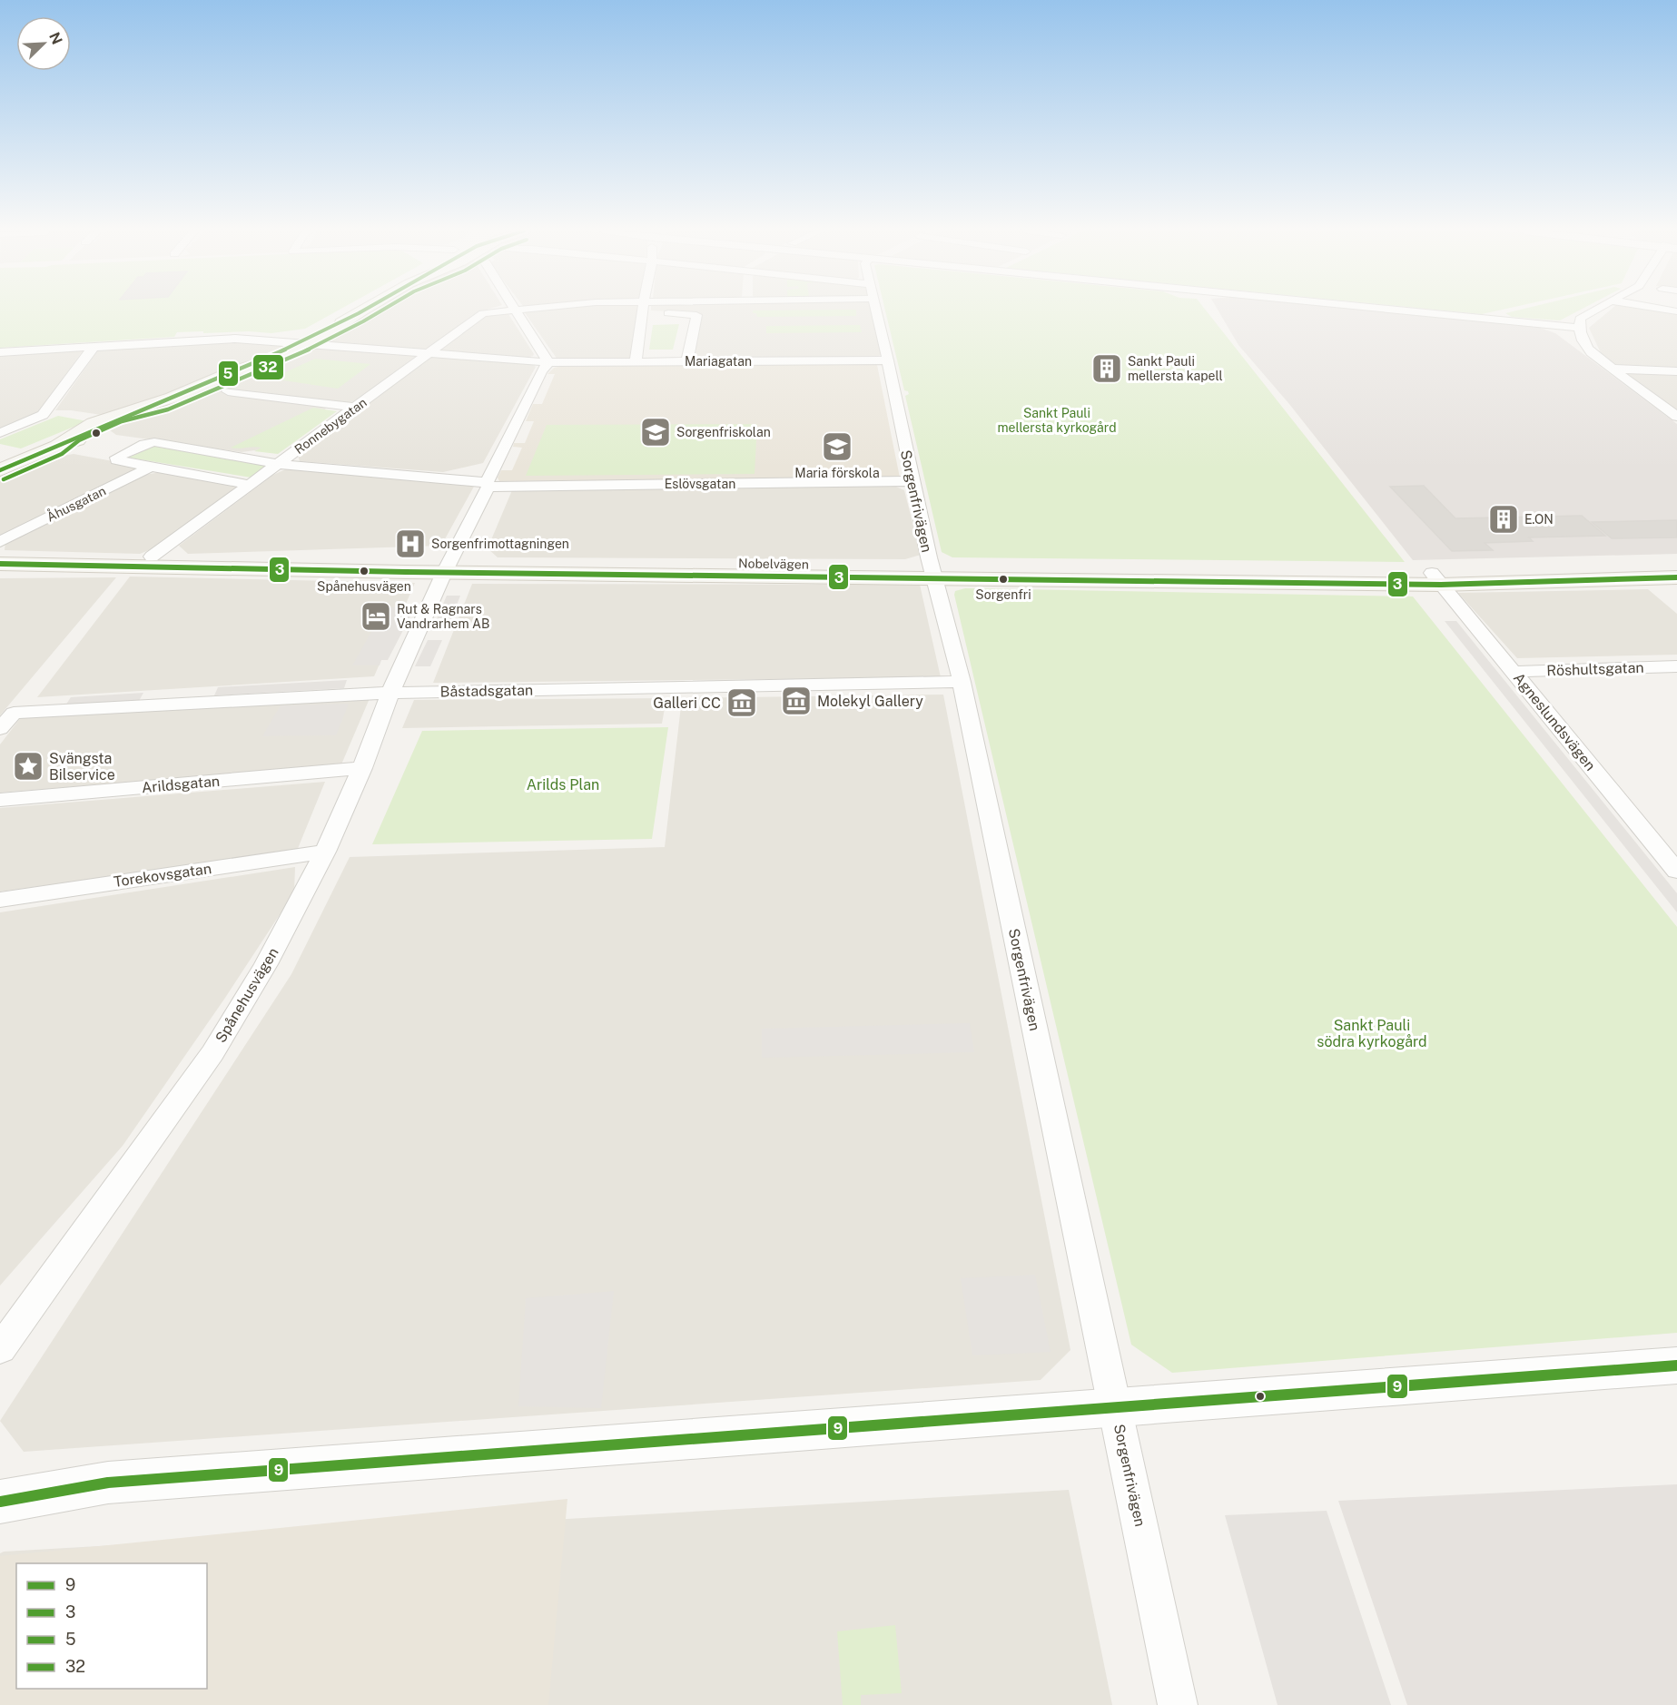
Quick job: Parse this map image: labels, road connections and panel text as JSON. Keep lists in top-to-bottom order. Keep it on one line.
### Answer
{"streets":{"main road":["Nobelvägen"],"street":["Mariagatan","Ronnebygatan","Eslövsgatan","Sorgenfrivägen","Åhusgatan","Röshultsgatan","Båstadsgatan","Agneslundsvägen","Arildsgatan","Torekovsgatan","Spånehusvägen"]},"crossings":[["Mariagatan","Ronnebygatan"],["Mariagatan","Sorgenfrivägen"],["Mariagatan","Spånehusvägen"],["Ronnebygatan","Eslövsgatan"],["Ronnebygatan","Nobelvägen"],["Eslövsgatan","Sorgenfrivägen"],["Eslövsgatan","Åhusgatan"],["Eslövsgatan","Spånehusvägen"],["Sorgenfrivägen","Nobelvägen"],["Sorgenfrivägen","Båstadsgatan"],["Nobelvägen","Agneslundsvägen"],["Nobelvägen","Spånehusvägen"],["Röshultsgatan","Agneslundsvägen"],["Båstadsgatan","Spånehusvägen"],["Arildsgatan","Spånehusvägen"],["Torekovsgatan","Spånehusvägen"]],"parks":["Sankt Pauli mellersta kyrkogård","Arilds Plan","Sankt Pauli södra kyrkogård"],"places":{"building":["Sankt Pauli mellersta kapell","E.ON"],"school or university":["Sorgenfriskolan","Maria förskola"],"hospital":["Sorgenfrimottagningen"],"other":["Spånehusvägen","Sorgenfri"],"hotel":["Rut & Ragnars Vandrarhem AB"],"museum":["Molekyl Gallery","Galleri CC"],"place":["Svängsta Bilservice"]},"lines":["transit line 5","transit line 32","transit line 3","transit line 9"],"legend":["9","3","5","32"],"north":"top right"}
